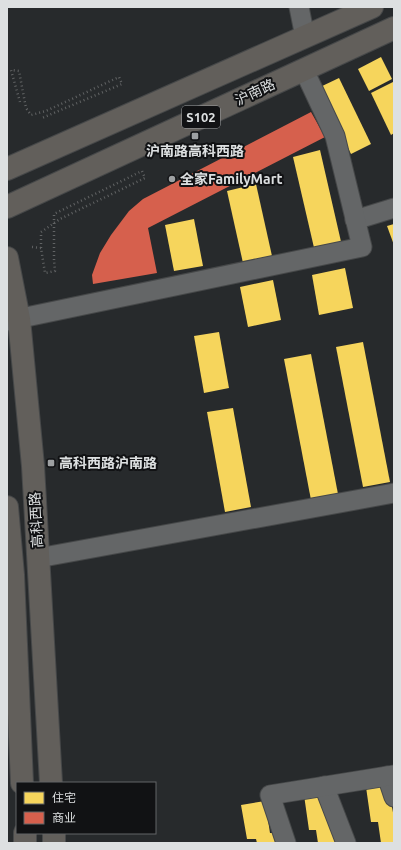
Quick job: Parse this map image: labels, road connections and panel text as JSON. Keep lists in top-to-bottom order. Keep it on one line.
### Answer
{"streets":{"main road":["沪南路","S102","高科西路"]},"places":{"transit":["沪南路高科西路","高科西路沪南路"],"other":["全家FamilyMart"]},"legend":["住宅","商业"]}
